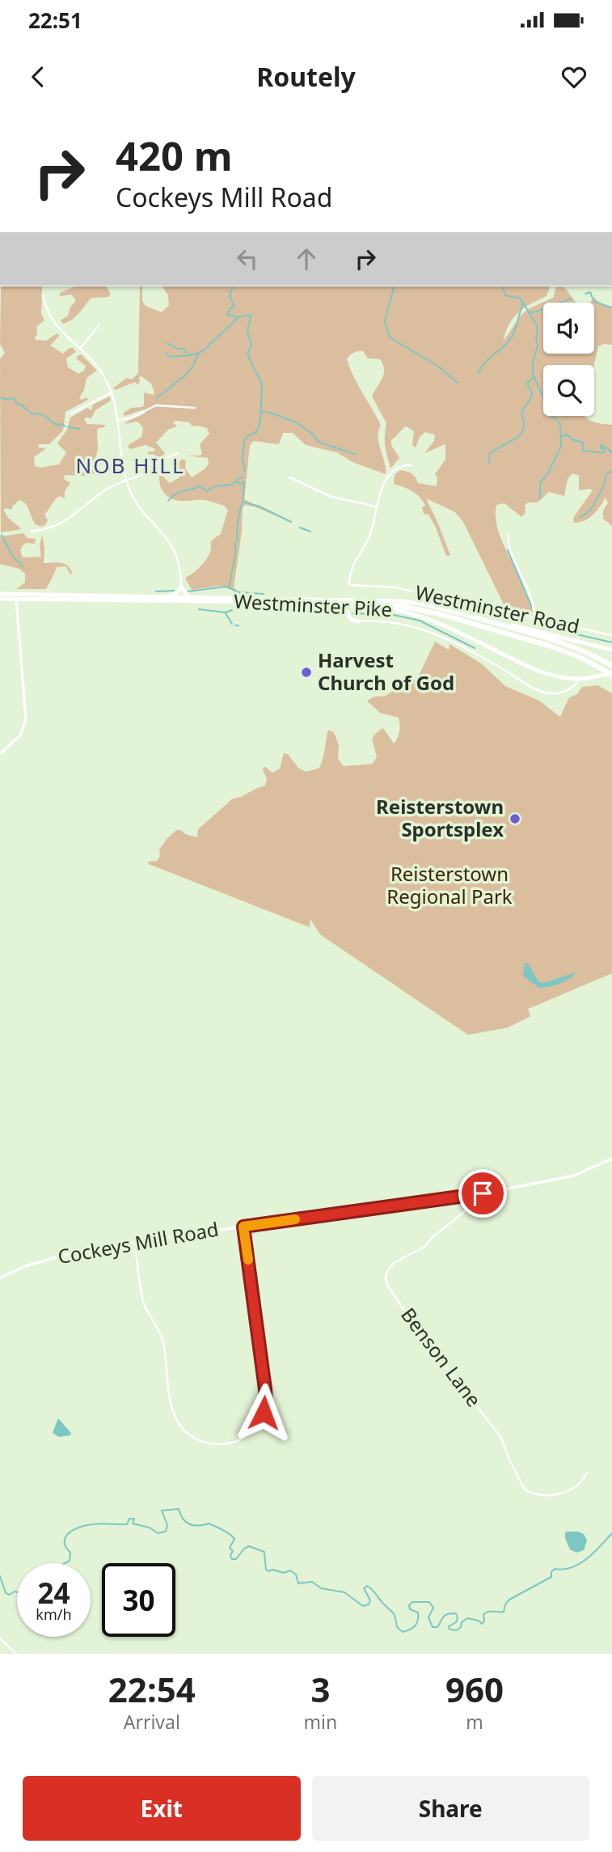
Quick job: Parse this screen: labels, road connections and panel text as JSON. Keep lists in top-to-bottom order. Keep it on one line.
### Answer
{"streets":{"highway":["Westminster Pike"],"street":["Westminster Road","Cockeys Mill Road","Benson Lane"]},"crossings":[["Cockeys Mill Road","Benson Lane"]],"districts":["NOB HILL"],"parks":["Reisterstown Regional Park"],"places":["Harvest Church of God","Reisterstown Sportsplex"],"page":{"status":"22:51","header":"Routely","turn":["420 m","Cockeys Mill Road"],"speed":"24 km/h","limit":"30","eta":["22:54","Arrival","3","min","960","m"],"buttons":["Exit","Share"]}}
